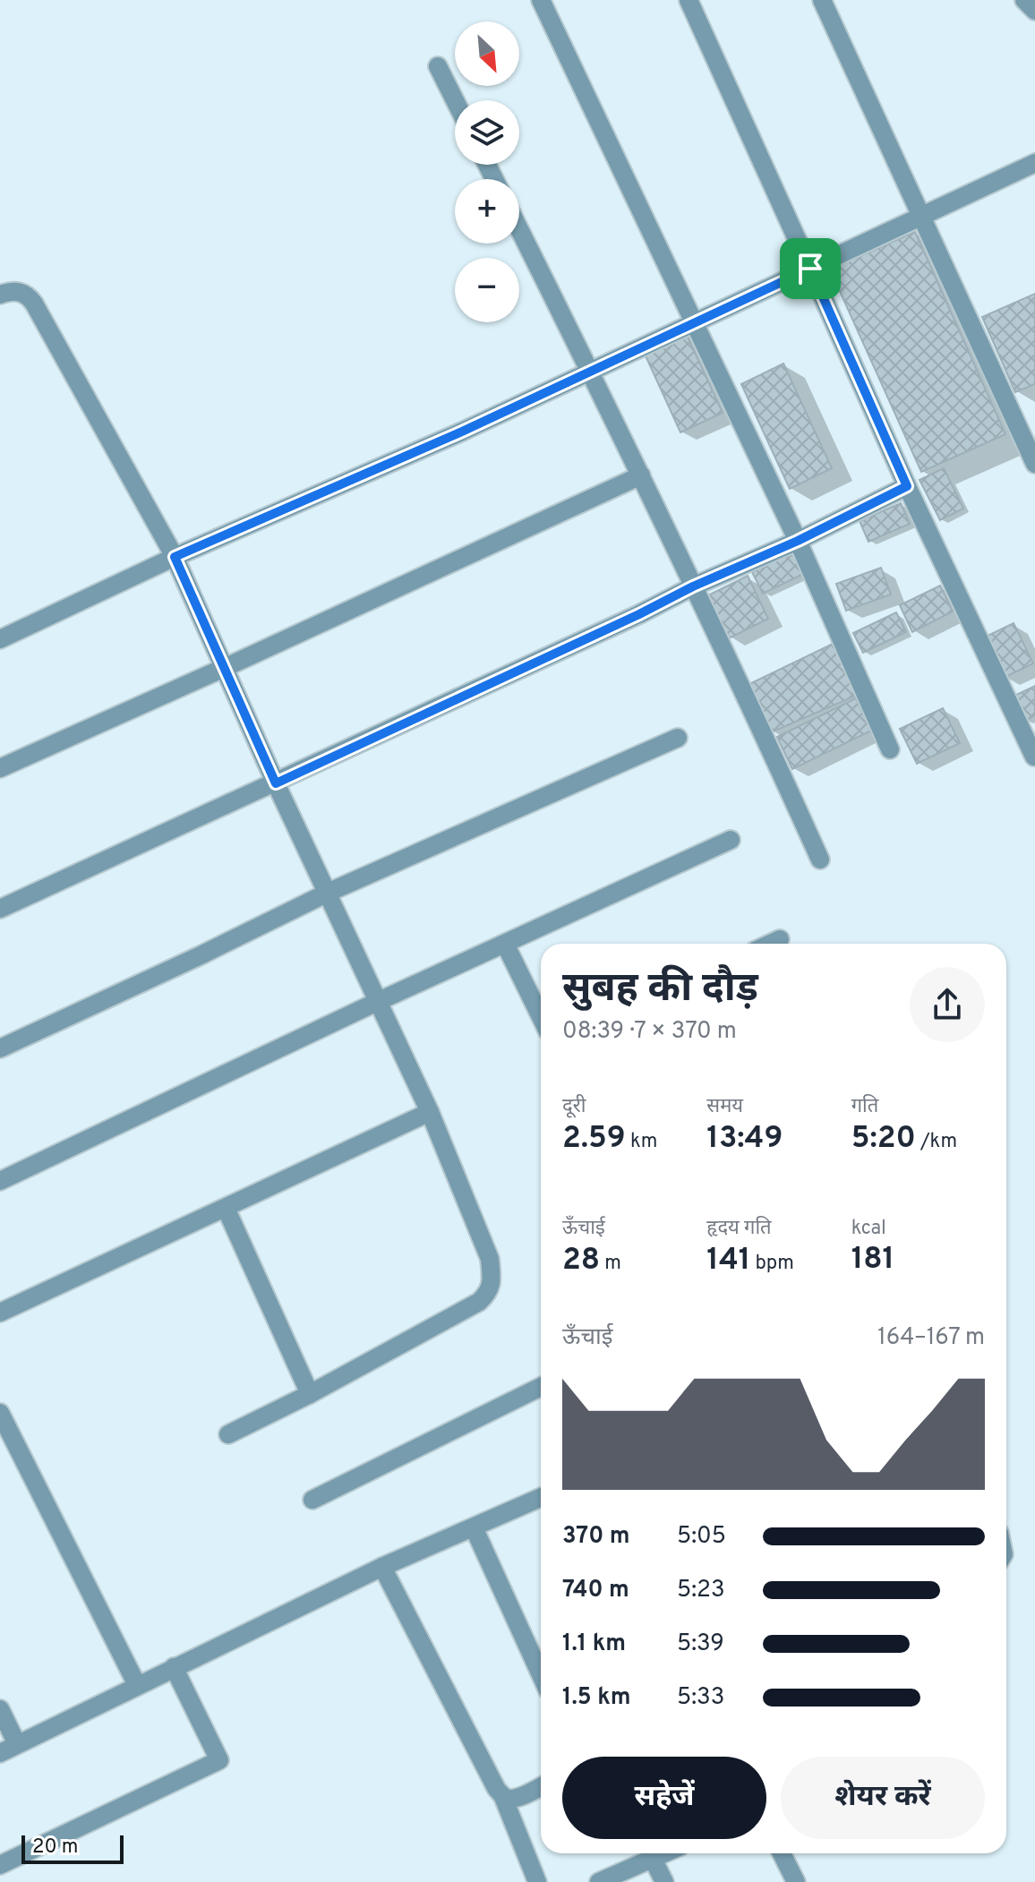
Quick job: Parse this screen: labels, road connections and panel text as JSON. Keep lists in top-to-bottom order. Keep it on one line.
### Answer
{"scale_bar":"20 m","north":"bottom right","page":{"map_buttons":["+","−"],"heading":["सुबह की दौड़","08:39 · 7 × 370 m"],"stats":[["दूरी","2.59 km"],["समय","13:49"],["गति","5:20 /km"],["ऊँचाई","28 m"],["हृदय गति","141 bpm"],["kcal","181"]],"chart":["ऊँचाई","164–167 m"],"list":[{"name":"370 m","note":"5:05"},{"name":"740 m","note":"5:23"},{"name":"1.1 km","note":"5:39"},{"name":"1.5 km","note":"5:33"}],"buttons":["सहेजें","शेयर करें"],"scale":"20 m"}}
